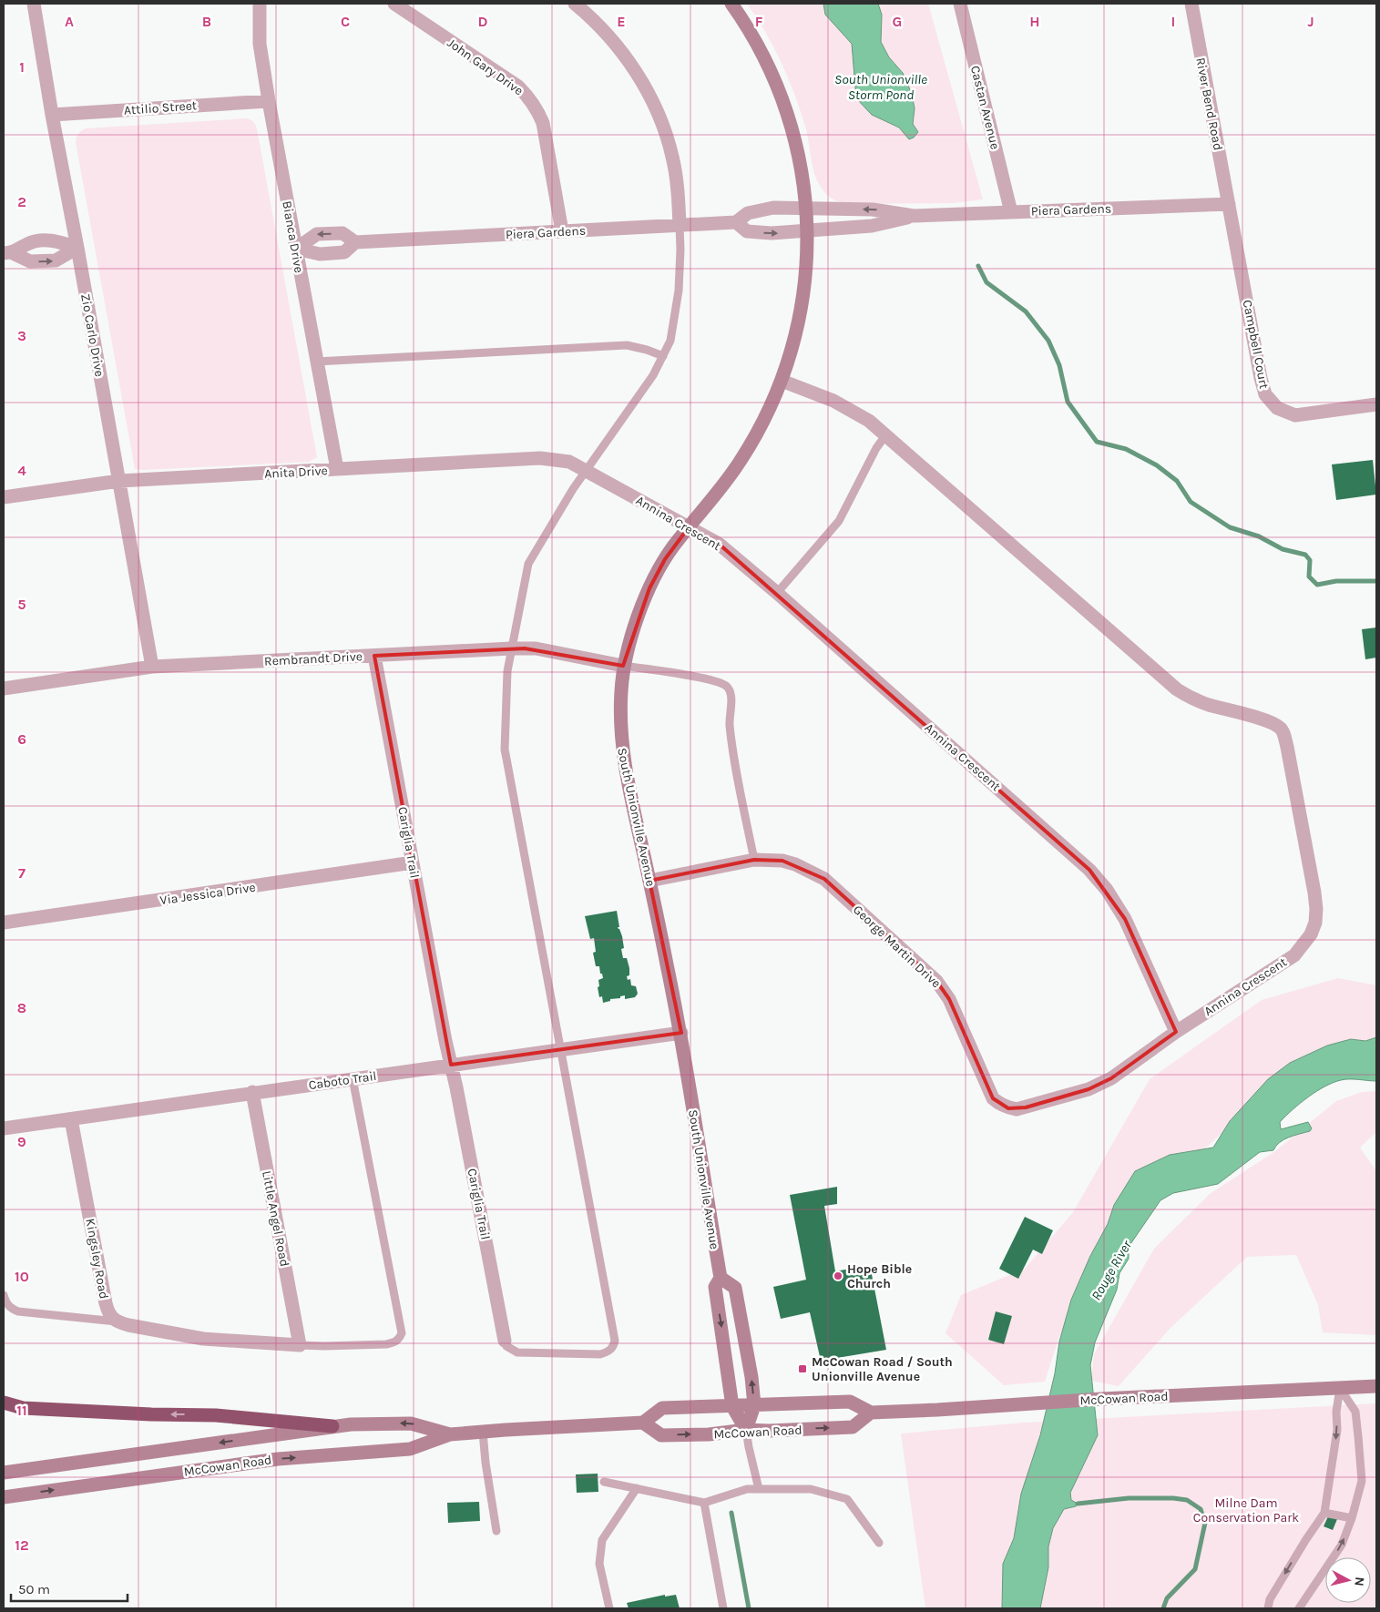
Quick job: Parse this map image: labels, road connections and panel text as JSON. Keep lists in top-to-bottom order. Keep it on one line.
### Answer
{"streets":{"main road":["South Unionville Avenue","McCowan Road"],"street":["John Gary Drive","River Bend Road","Attilio Street","Castan Avenue","Piera Gardens","Bianca Drive","Zio Carlo Drive","Campbell Court","Anita Drive","Annina Crescent","Rembrandt Drive","Cariglia Trail","Via Jessica Drive","George Martin Drive","Caboto Trail","Little Angel Road","Kingsley Road"]},"crossings":[["John Gary Drive","Piera Gardens"],["River Bend Road","Piera Gardens"],["River Bend Road","Campbell Court"],["Attilio Street","Bianca Drive"],["Attilio Street","Zio Carlo Drive"],["Castan Avenue","Piera Gardens"],["Piera Gardens","Bianca Drive"],["Piera Gardens","Campbell Court"],["Piera Gardens","South Unionville Avenue"],["Piera Gardens","Cariglia Trail"],["Bianca Drive","Anita Drive"],["Zio Carlo Drive","Anita Drive"],["Zio Carlo Drive","Rembrandt Drive"],["Anita Drive","Annina Crescent"],["Anita Drive","Cariglia Trail"],["Annina Crescent","South Unionville Avenue"],["Annina Crescent","Cariglia Trail"],["Annina Crescent","George Martin Drive"],["Rembrandt Drive","South Unionville Avenue"],["Rembrandt Drive","Cariglia Trail"],["South Unionville Avenue","George Martin Drive"],["South Unionville Avenue","Caboto Trail"],["South Unionville Avenue","McCowan Road"],["Cariglia Trail","Via Jessica Drive"],["Cariglia Trail","Caboto Trail"],["Caboto Trail","Little Angel Road"],["Caboto Trail","Kingsley Road"]],"water":["South Unionville Storm Pond","Rouge River"],"parks":["Milne Dam Conservation Park"],"places":{"other":["Hope Bible Church"],"transit":["McCowan Road / South Unionville Avenue"]},"scale_bar":"50 m","north":"right","grid":{"columns":["A","B","C","D","E","F","G","H","I","J"],"rows":["1","2","3","4","5","6","7","8","9","10","11","12"]}}
